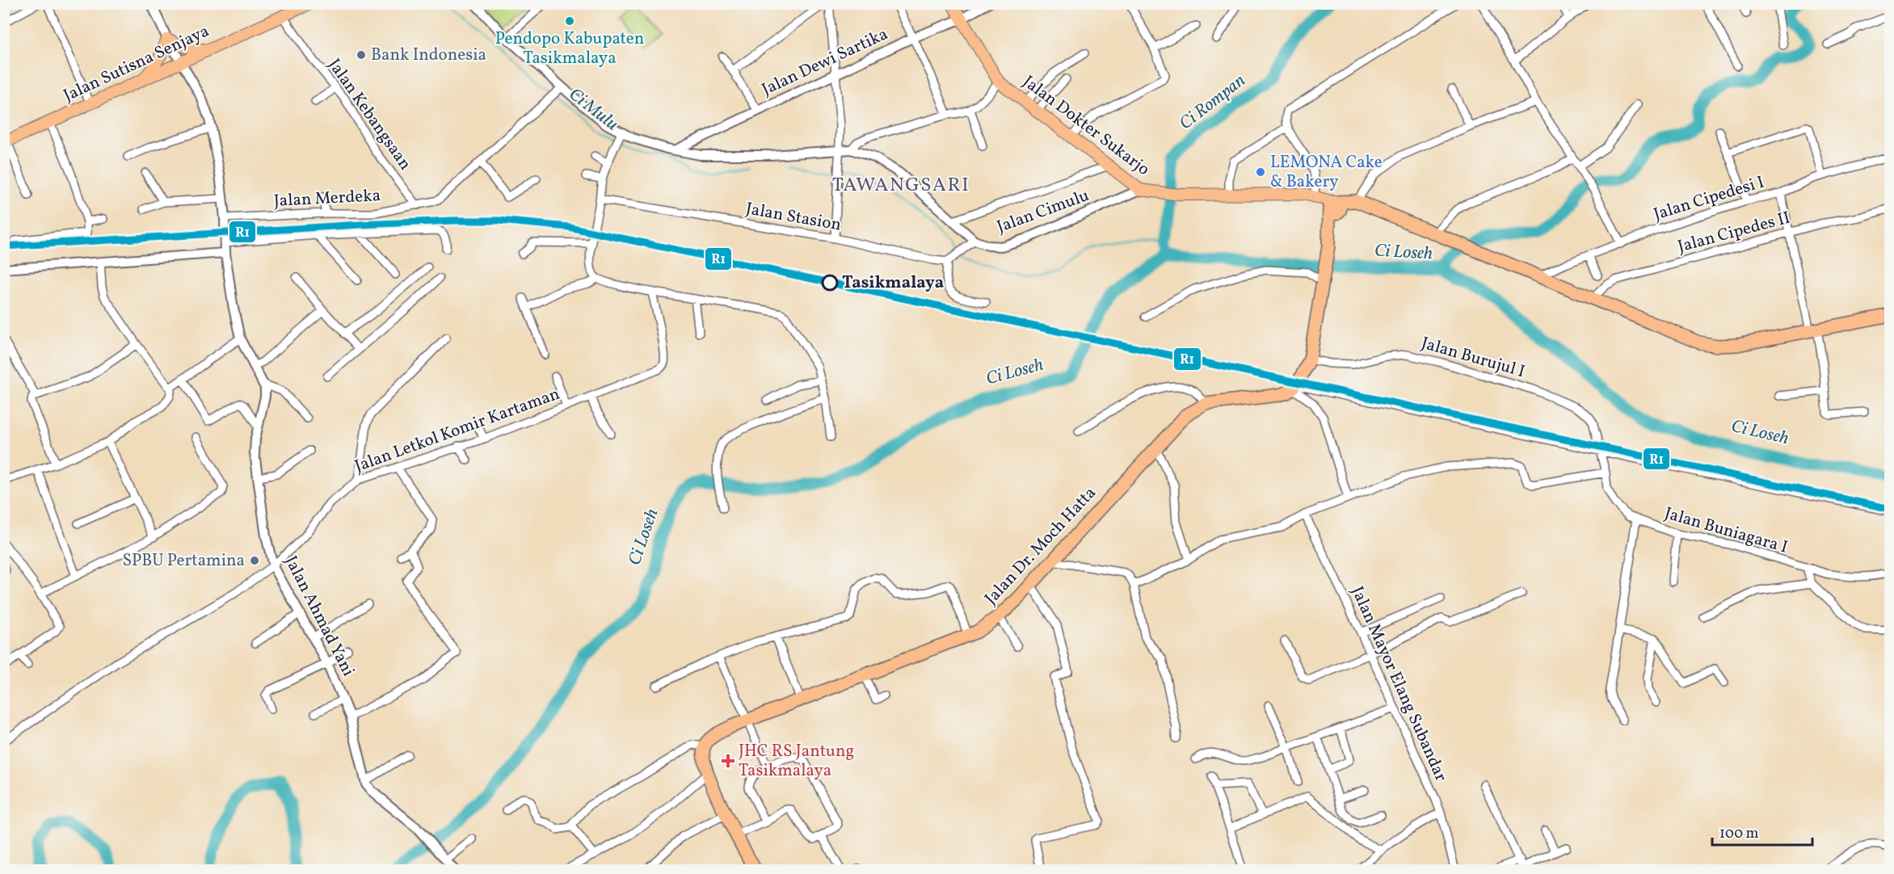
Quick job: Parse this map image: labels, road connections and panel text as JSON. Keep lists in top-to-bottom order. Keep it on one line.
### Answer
{"streets":{"highway":["Jalan Dr. Moch Hatta"],"main road":["Jalan Sutisna Senjaya","Jalan Dokter Sukarjo"],"street":["Jalan Dewi Sartika","Jalan Kebangsaan","Jalan Merdeka","Jalan Cipedesi I","Jalan Cimulu","Jalan Stasion","Jalan Cipedes II","Jalan Burujul I","Jalan Letkol Komir Kartaman","Jalan Buniagara I","Jalan Ahmad Yani","Jalan Mayor Elang Subandar"]},"crossings":[["Jalan Dewi Sartika","Jalan Dokter Sukarjo"],["Jalan Sutisna Senjaya","Jalan Kebangsaan"],["Jalan Kebangsaan","Jalan Merdeka"],["Jalan Dokter Sukarjo","Jalan Cimulu"],["Jalan Burujul I","Jalan Buniagara I"],["Jalan Letkol Komir Kartaman","Jalan Ahmad Yani"]],"districts":["TAWANGSARI"],"water":["Ci Rompan","Ci Mulu","Ci Loseh"],"places":{"other":["Pendopo Kabupaten Tasikmalaya","Bank Indonesia","LEMONA Cake & Bakery","Tasikmalaya","SPBU Pertamina"],"health":["JHC RS Jantung Tasikmalaya"]},"lines":["transit line R1"],"scale_bar":"100 m"}
